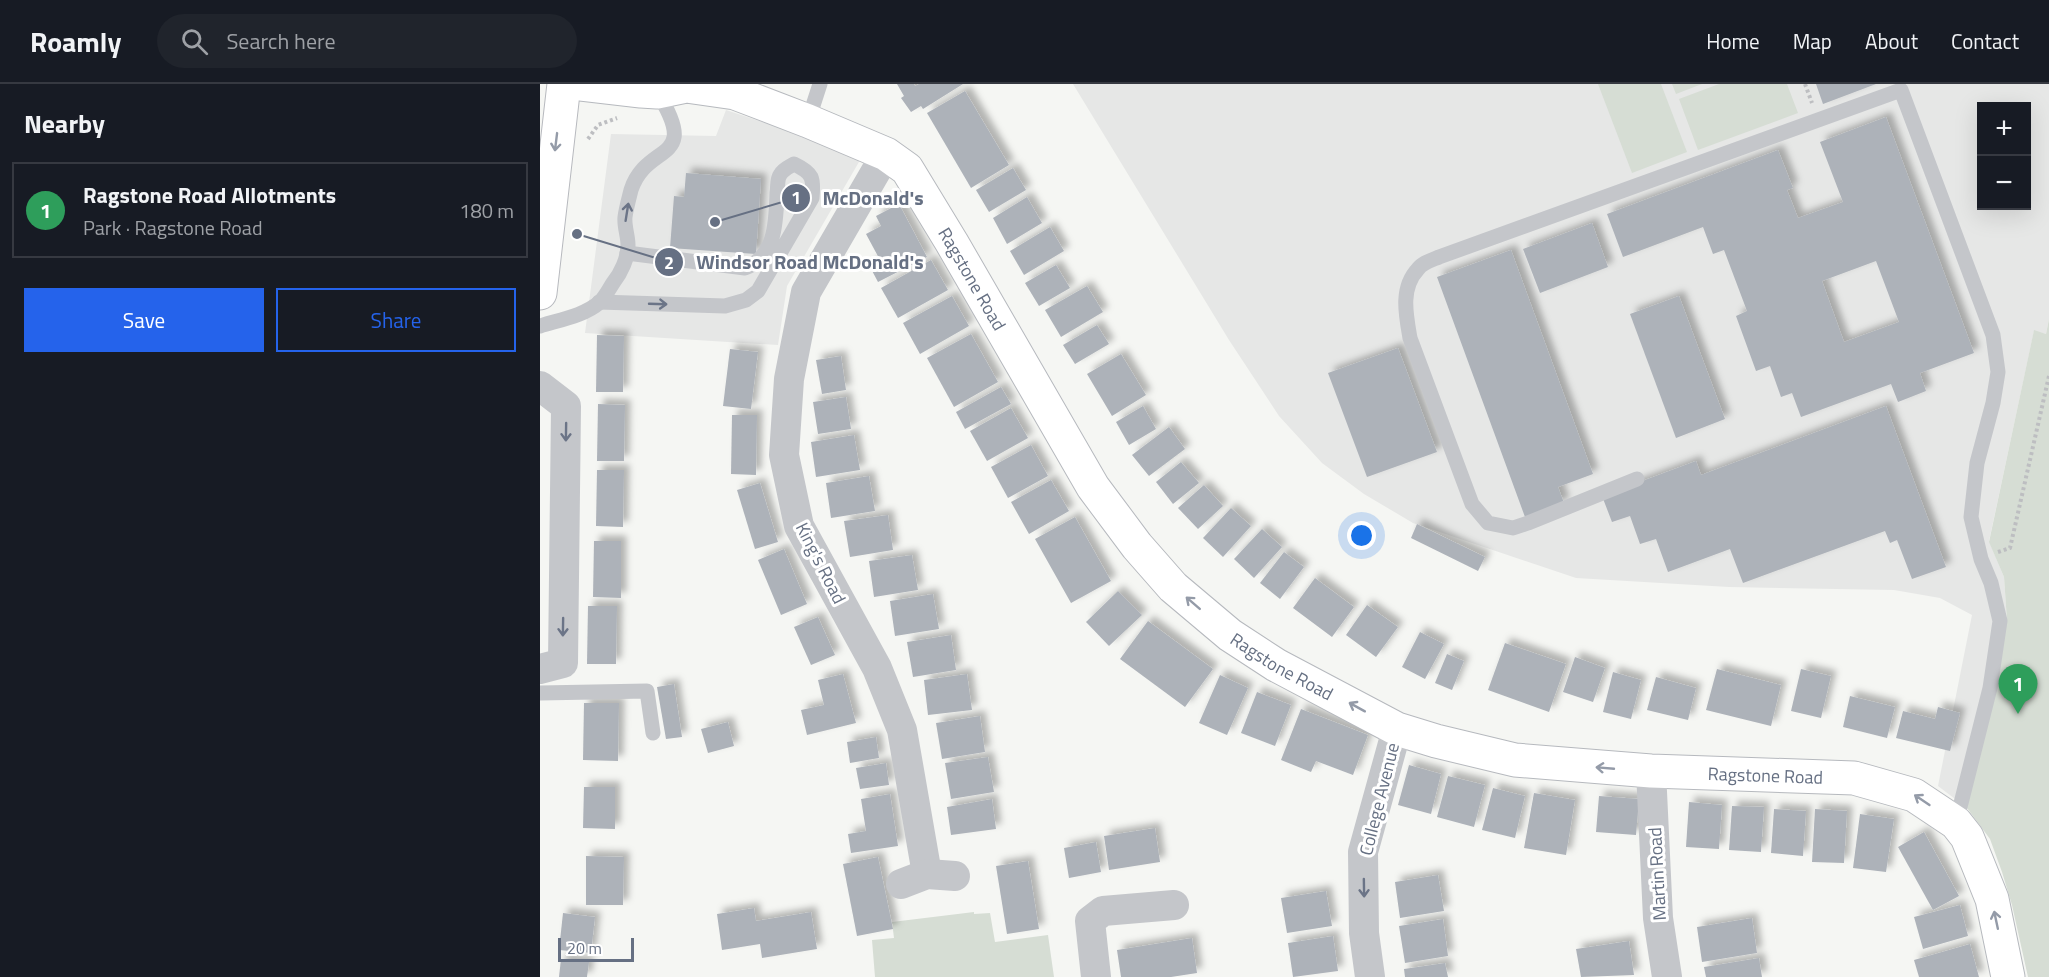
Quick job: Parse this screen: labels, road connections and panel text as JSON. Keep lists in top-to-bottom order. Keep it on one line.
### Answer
{"streets":{"main road":["Ragstone Road"],"street":["King's Road","College Avenue","Martin Road"]},"crossings":[["Ragstone Road","King's Road"],["Ragstone Road","College Avenue"],["Ragstone Road","Martin Road"]],"one_way":["Ragstone Road","College Avenue"],"places":["McDonald's","Windsor Road McDonald's"],"scale_bar":"20 m","page":{"header":"Roamly","search":"Search here","nav":["Home","Map","About","Contact"],"heading":"Nearby","map_buttons":["+","−"],"list":[{"mark":"1","name":"Ragstone Road Allotments","note":"Park · Ragstone Road","value":"180 m"}],"buttons":["Save","Share"],"pins":"1","scale":"20 m"}}
